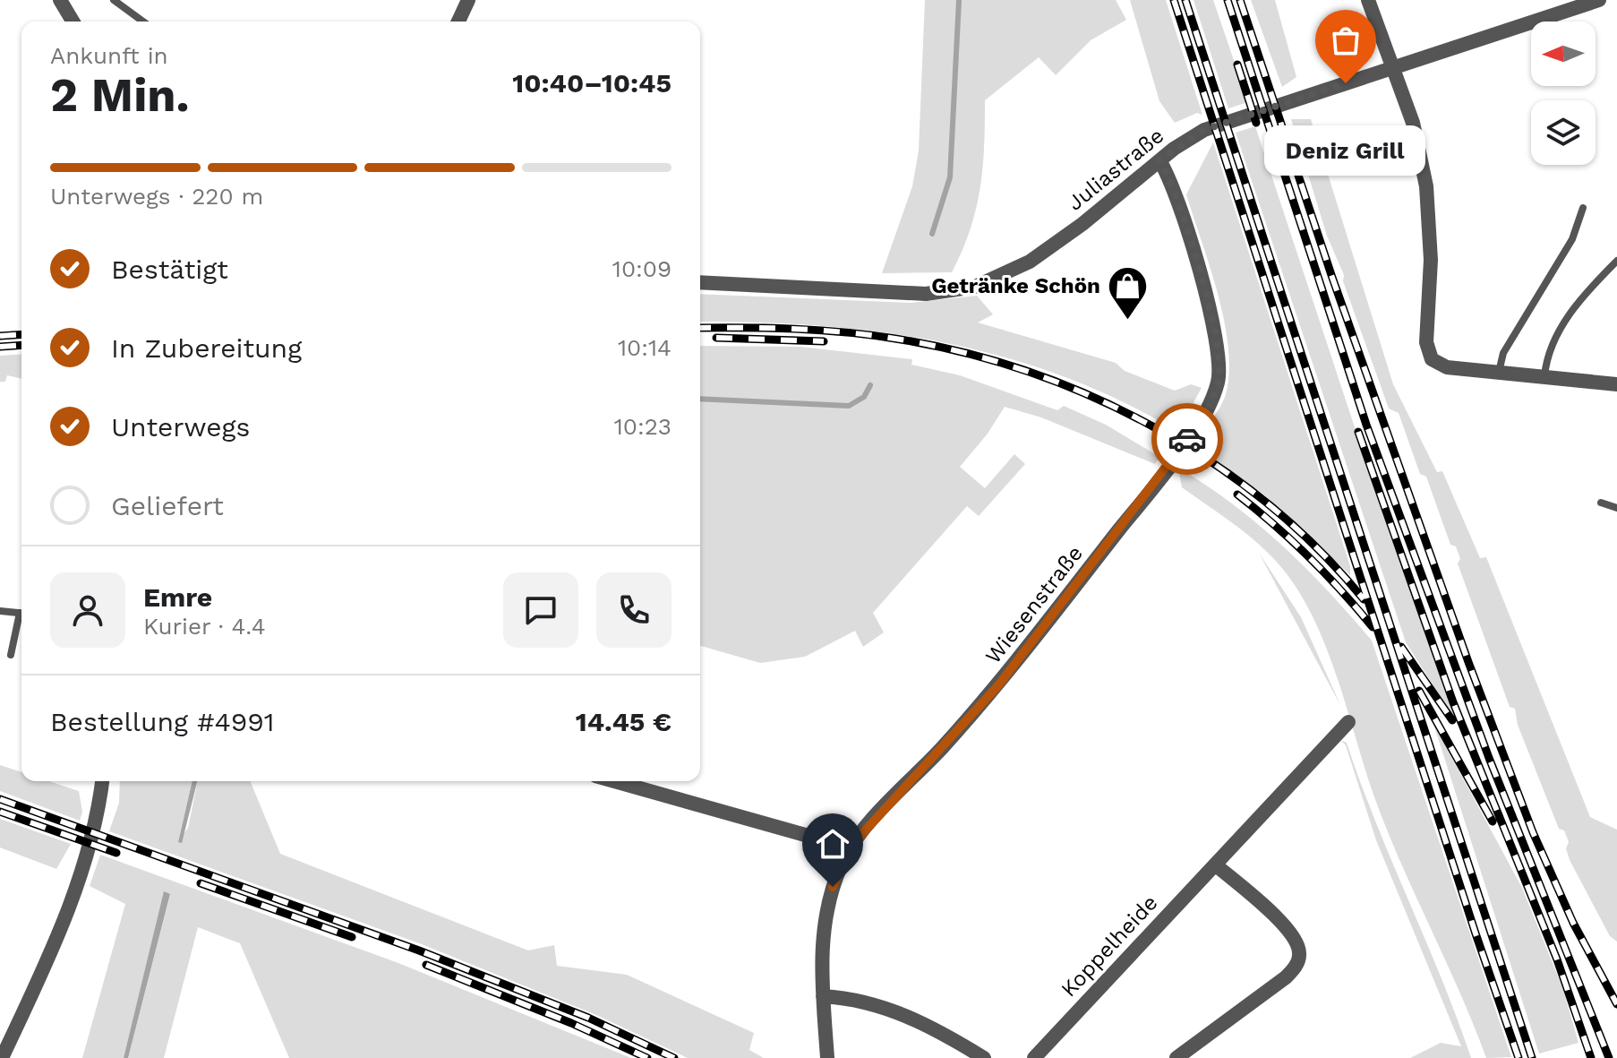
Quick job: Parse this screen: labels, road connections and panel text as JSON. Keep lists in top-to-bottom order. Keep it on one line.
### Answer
{"streets":{"street":["Juliastraße","Wiesenstraße","Koppelheide"]},"crossings":[["Juliastraße","Wiesenstraße"]],"places":{"other":["Deniz Grill"],"shop":["Getränke Schön"]},"north":"left","page":{"heading":["2 Min.","Ankunft in","10:40–10:45"],"panel":["Emre","Kurier · 4.4","Bestellung #4991","14.45 €"],"bubble":"Deniz Grill","bar":"Unterwegs · 220 m","list":[["Bestätigt","10:09"],["In Zubereitung","10:14"],["Unterwegs","10:23"],"Geliefert"]}}
